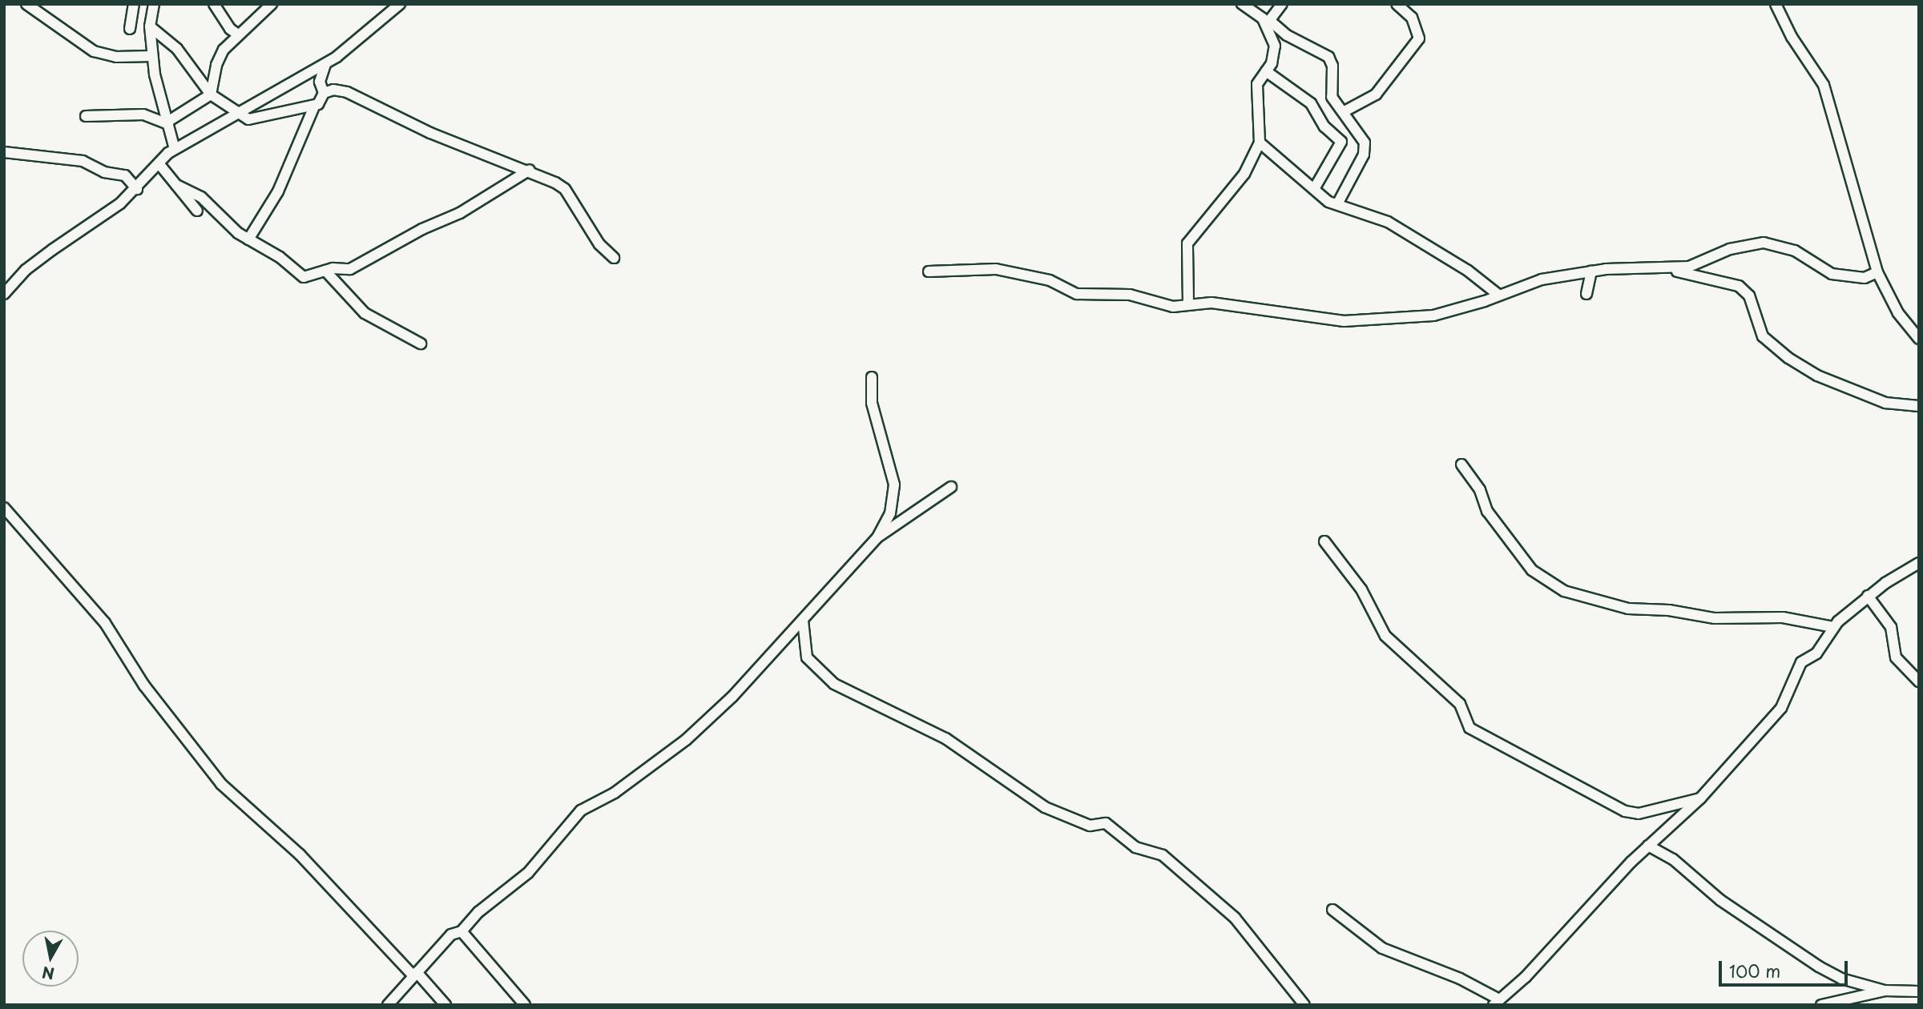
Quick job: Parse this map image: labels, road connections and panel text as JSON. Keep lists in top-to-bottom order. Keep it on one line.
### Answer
{"scale_bar":"100 m","north":"bottom"}
